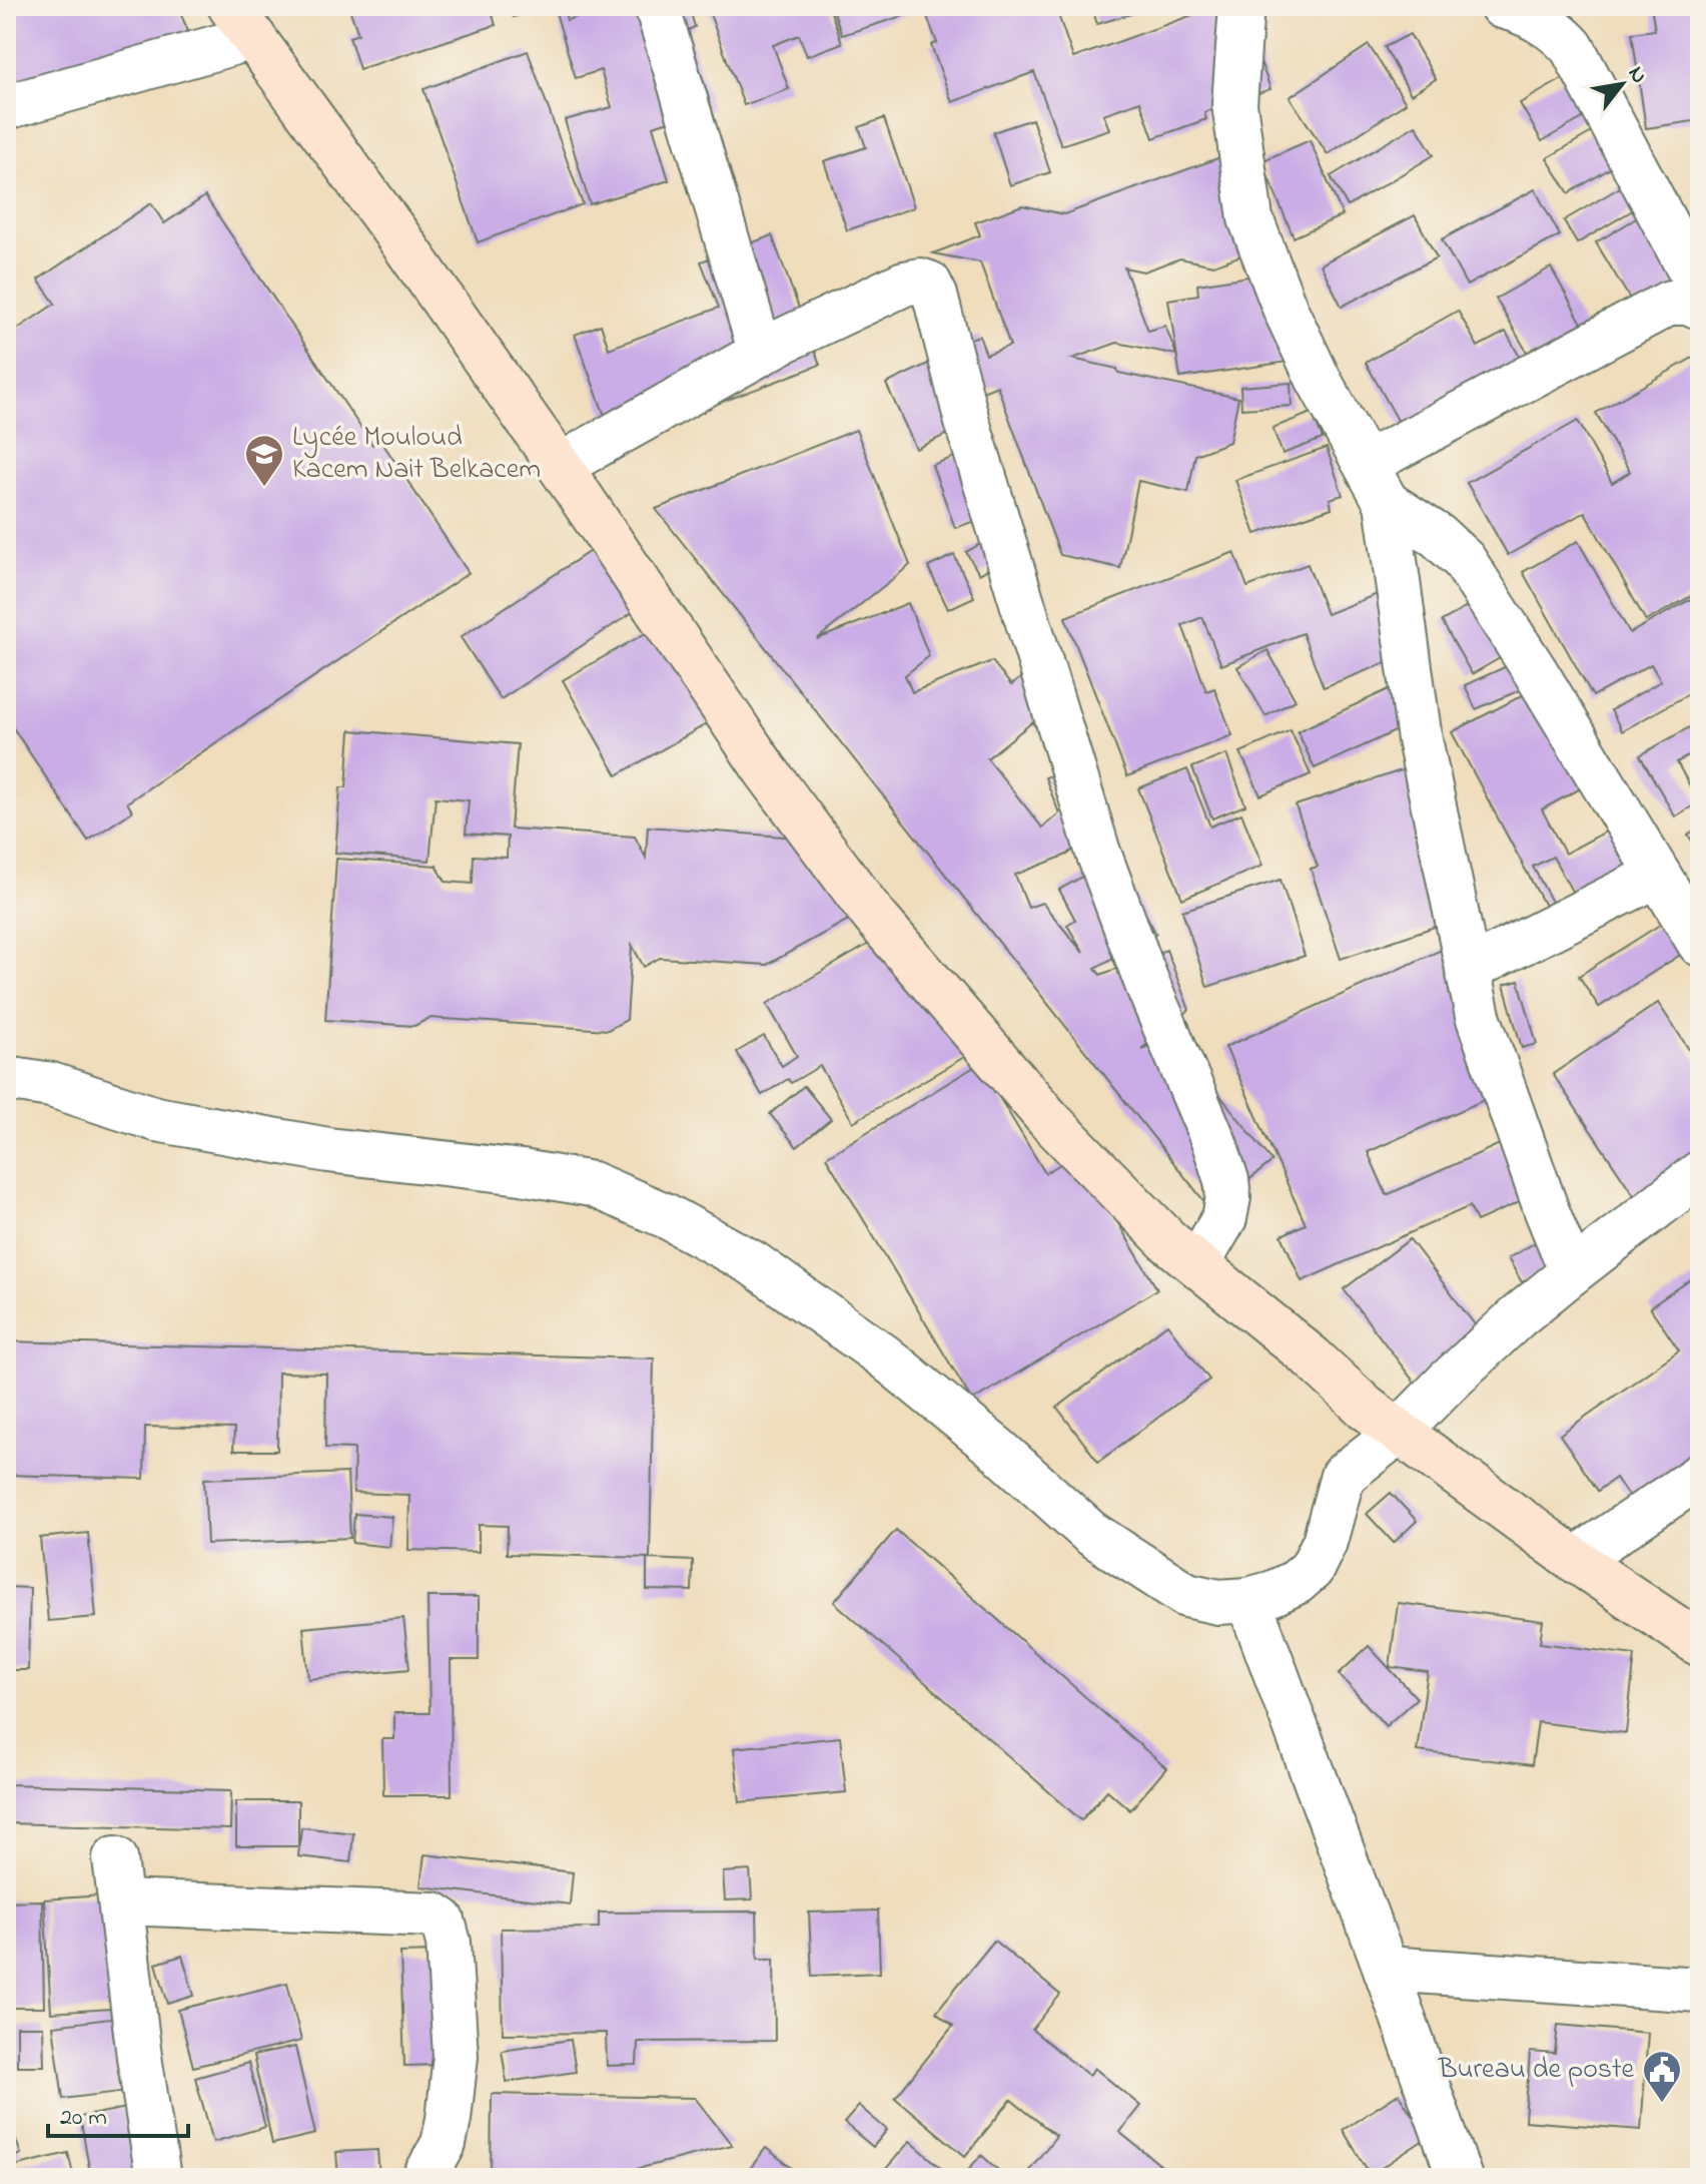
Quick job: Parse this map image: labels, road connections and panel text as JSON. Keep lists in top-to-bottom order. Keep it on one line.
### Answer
{"places":{"school or university":["Lycée Mouloud Kacem Nait Belkacem"],"public building":["Bureau de poste"]},"scale_bar":"20 m","north":"top right"}
